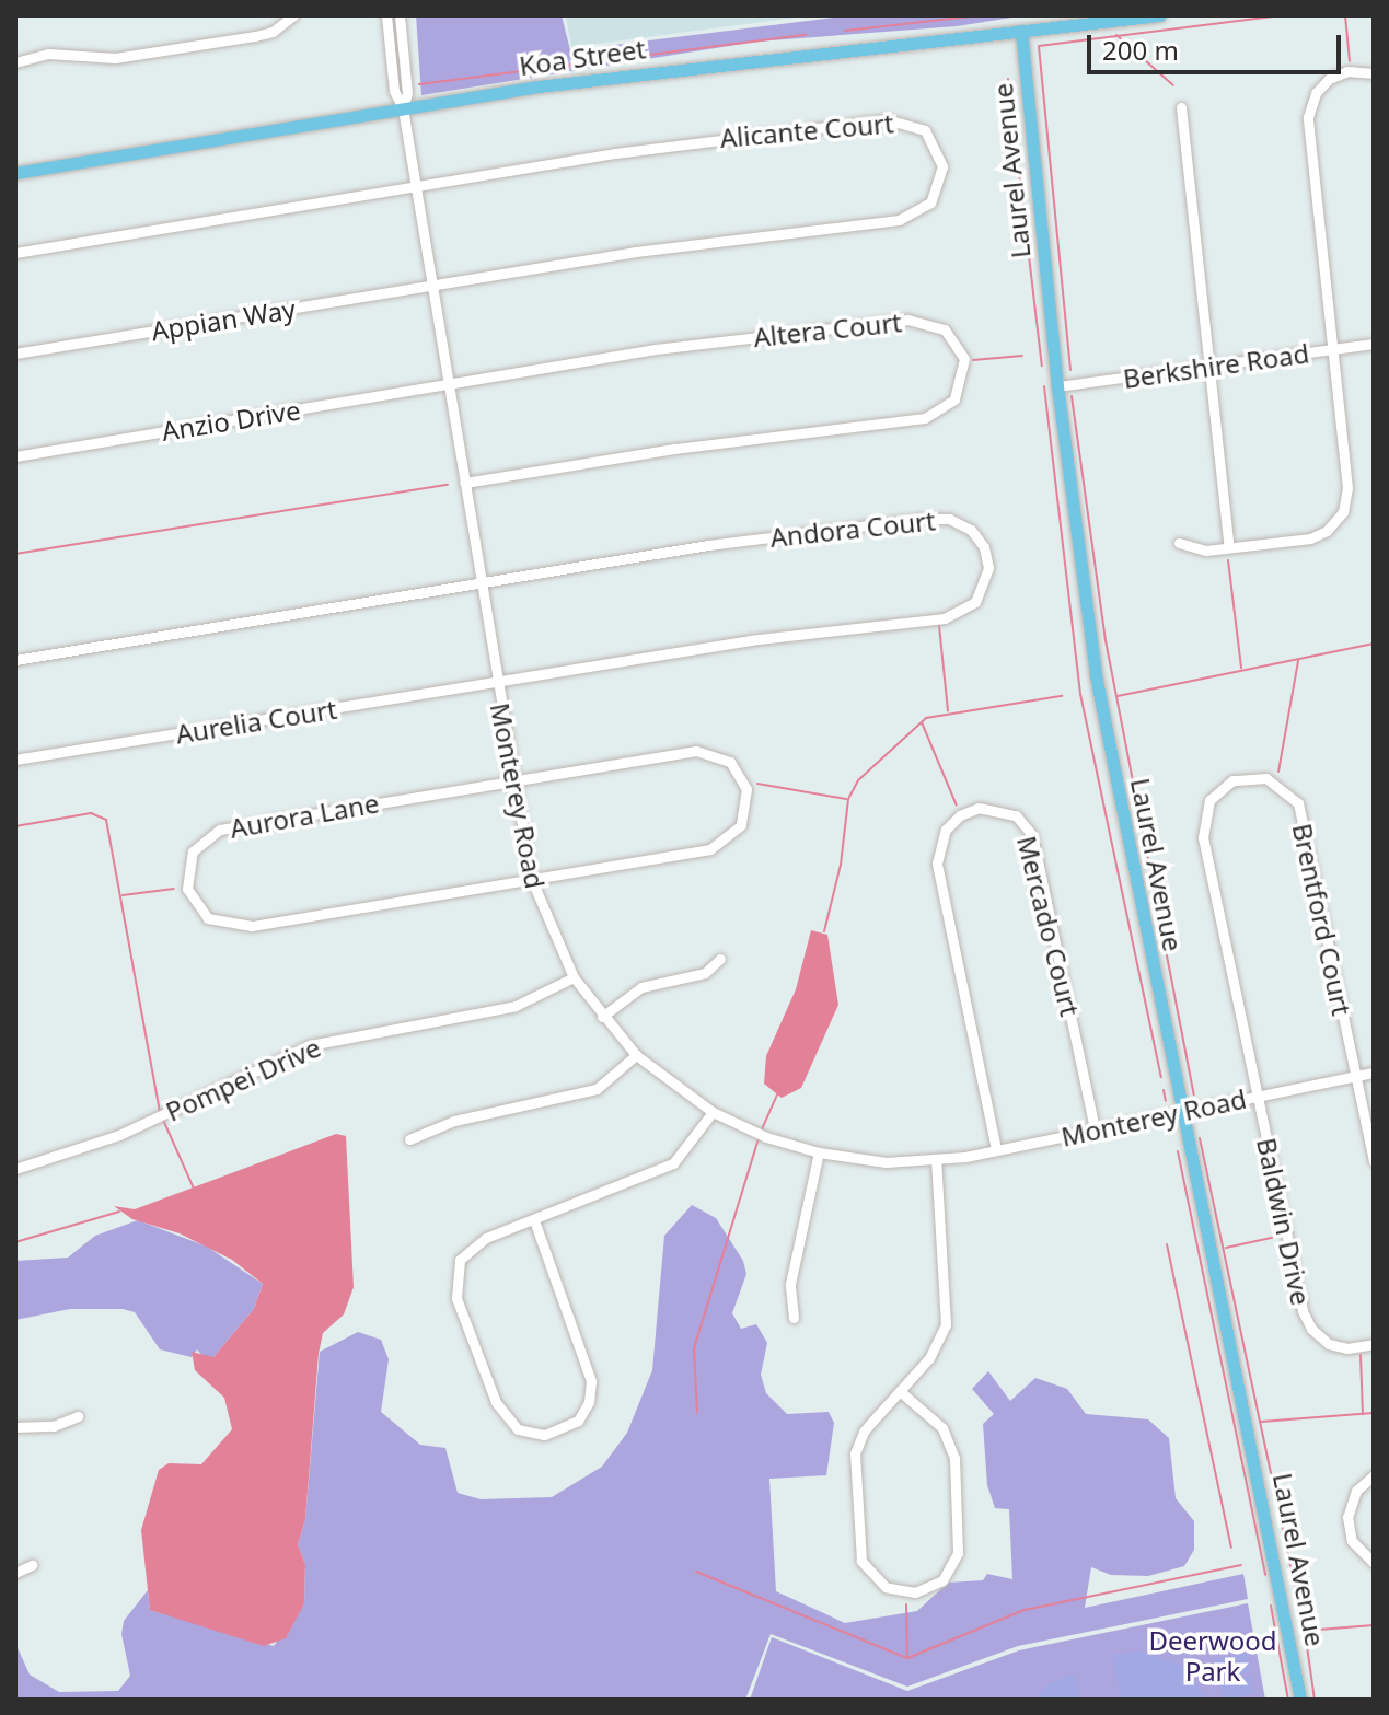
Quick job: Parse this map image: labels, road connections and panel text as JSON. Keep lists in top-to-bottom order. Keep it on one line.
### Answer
{"streets":{"main road":["Koa Street","Laurel Avenue"],"street":["Alicante Court","Appian Way","Altera Court","Berkshire Road","Anzio Drive","Andora Court","Aurelia Court","Monterey Road","Aurora Lane","Brentford Court","Mercado Court","Pompei Drive","Baldwin Drive"]},"crossings":[["Koa Street","Laurel Avenue"],["Koa Street","Monterey Road"],["Alicante Court","Appian Way"],["Alicante Court","Monterey Road"],["Laurel Avenue","Berkshire Road"],["Laurel Avenue","Monterey Road"],["Appian Way","Monterey Road"],["Altera Court","Anzio Drive"],["Altera Court","Monterey Road"],["Anzio Drive","Monterey Road"],["Andora Court","Aurelia Court"],["Andora Court","Monterey Road"],["Aurelia Court","Monterey Road"],["Monterey Road","Aurora Lane"],["Monterey Road","Brentford Court"],["Monterey Road","Mercado Court"],["Monterey Road","Pompei Drive"],["Monterey Road","Baldwin Drive"],["Brentford Court","Baldwin Drive"]],"parks":["Deerwood Park"],"scale_bar":"200 m"}
